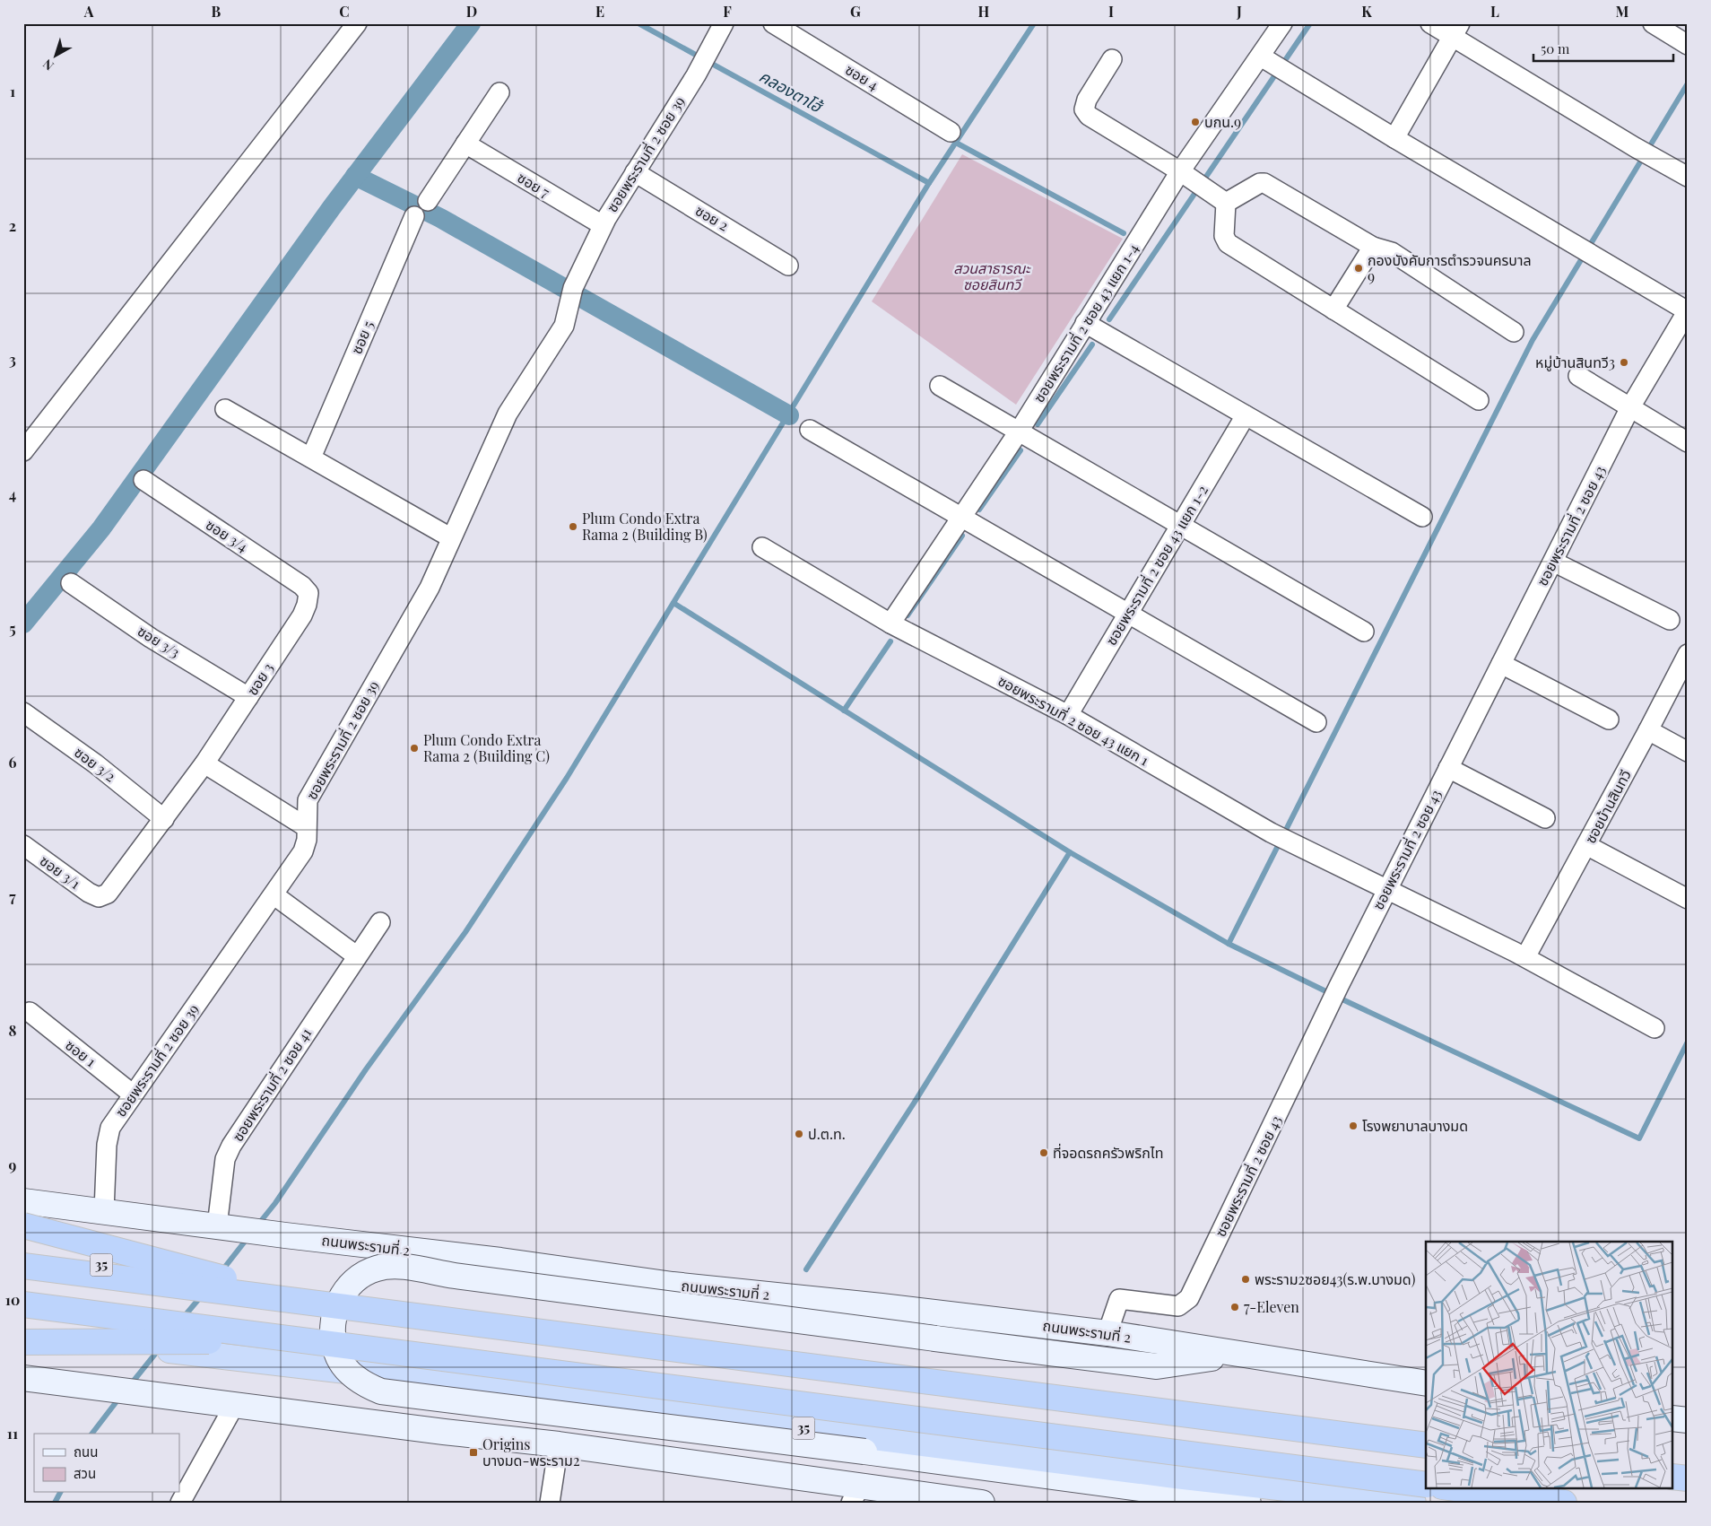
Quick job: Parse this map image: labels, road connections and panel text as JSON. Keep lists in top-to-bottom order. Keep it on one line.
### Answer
{"streets":{"highway":["35"],"main road":["ถนนพระรามที่ 2"],"street":["ซอย 4","ซอยพระรามที่ 2 ซอย 39","ซอย 7","ซอย 2","ซอยพระรามที่ 2 ซอย 43 แยก 1-4","ซอย 5","ซอยพระรามที่ 2 ซอย 43","ซอย 3/4","ซอยพระรามที่ 2 ซอย 43 แยก 1-2","ซอย 3/3","ซอย 3","ซอยพระรามที่ 2 ซอย 43 แยก 1","ซอย 3/2","ซอยบ้านสินทวี","ซอย 3/1","ซอย 1","ซอยพระรามที่ 2 ซอย 41"]},"crossings":[["ซอยพระรามที่ 2 ซอย 39","ซอย 7"],["ซอยพระรามที่ 2 ซอย 39","ซอย 2"],["ซอยพระรามที่ 2 ซอย 39","ซอย 1"],["ซอยพระรามที่ 2 ซอย 39","ถนนพระรามที่ 2"],["ซอยพระรามที่ 2 ซอย 43 แยก 1-4","ซอยพระรามที่ 2 ซอย 43 แยก 1"],["ซอยพระรามที่ 2 ซอย 43","ซอยพระรามที่ 2 ซอย 43 แยก 1"],["ซอยพระรามที่ 2 ซอย 43","ถนนพระรามที่ 2"],["ซอย 3/4","ซอย 3"],["ซอยพระรามที่ 2 ซอย 43 แยก 1-2","ซอยพระรามที่ 2 ซอย 43 แยก 1"],["ซอย 3/3","ซอย 3"],["ซอย 3","ซอย 3/2"],["ซอย 3","ซอย 3/1"],["ซอยพระรามที่ 2 ซอย 41","ถนนพระรามที่ 2"]],"water":["คลองตาโฮ้"],"parks":["สวนสาธารณะ ซอยสินทวี"],"places":{"other":["บกน.9","กองบังคับการตำรวจนครบาล 9","หมู่บ้านสินทวี3","Plum Condo Extra Rama 2 (Building B)","Plum Condo Extra Rama 2 (Building C)","โรงพยาบาลบางมด","ป.ต.ท.","ที่จอดรถครัวพริกไท","พระราม2ซอย43(ร.พ.บางมด)","7-Eleven"],"transit":["Origins บางมด-พระราม2"]},"legend":["ถนน","สวน"],"scale_bar":"50 m","north":"bottom left","grid":{"columns":["A","B","C","D","E","F","G","H","I","J","K","L","M"],"rows":["1","2","3","4","5","6","7","8","9","10","11"]}}
